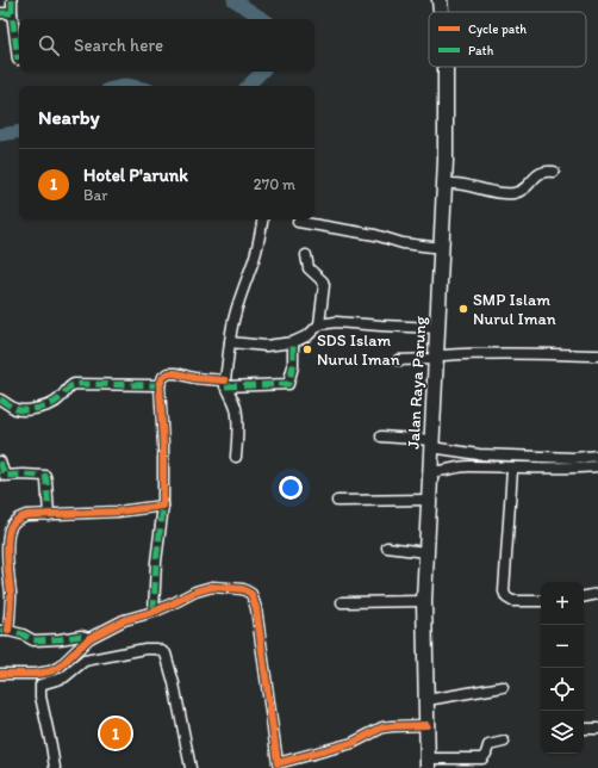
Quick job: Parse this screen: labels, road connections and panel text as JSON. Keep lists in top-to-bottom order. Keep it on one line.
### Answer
{"streets":{"highway":["Jalan Raya Parung"]},"places":["SMP Islam Nurul Iman","SDS Islam Nurul Iman"],"legend":["Cycle path","Path"],"page":{"search":"Search here","heading":"Nearby","list":[{"mark":"1","name":"Hotel P'arunk","note":"Bar","value":"270 m"}],"map_buttons":["+","−"],"pins":"1"}}
